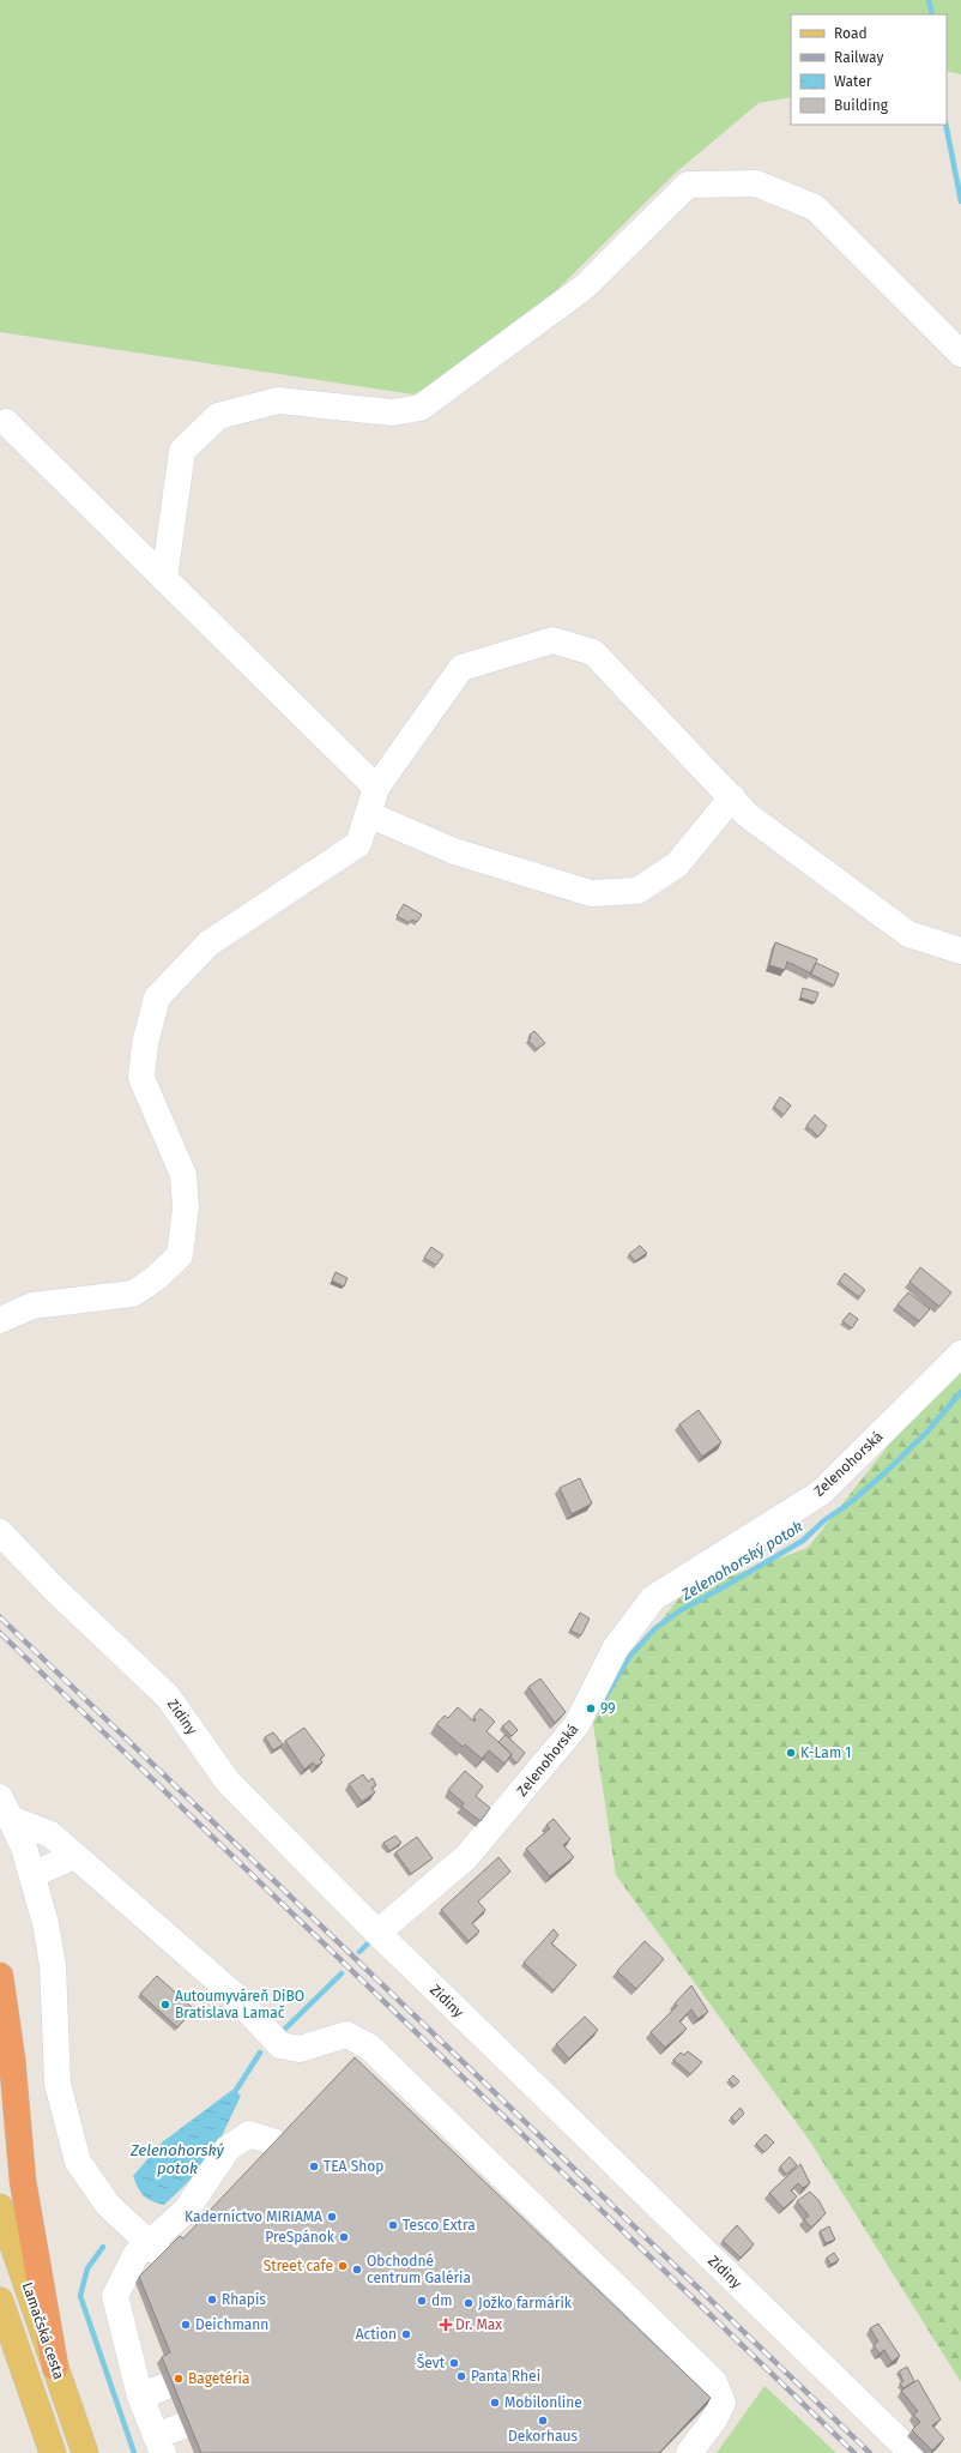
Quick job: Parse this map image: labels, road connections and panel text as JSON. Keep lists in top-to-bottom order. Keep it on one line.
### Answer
{"streets":{"main road":["Lamačská cesta"],"street":["Zelenohorská","Zidiny"]},"crossings":[["Zelenohorská","Zidiny"]],"water":["Zelenohorský potok"],"places":{"other":["99","K-Lam 1","Autoumyváreň DiBO Bratislava Lamač","TEA Shop","Kaderníctvo MIRIAMA","Tesco Extra","PreSpánok","Street cafe","Obchodné centrum Galéria","Rhapis","dm","Jožko farmárik","Deichmann","Action","Ševt","Panta Rhei","Bagetéria","Mobilonline","Dekorhaus"],"health":["Dr. Max"]},"legend":["Road","Railway","Water","Building"]}
